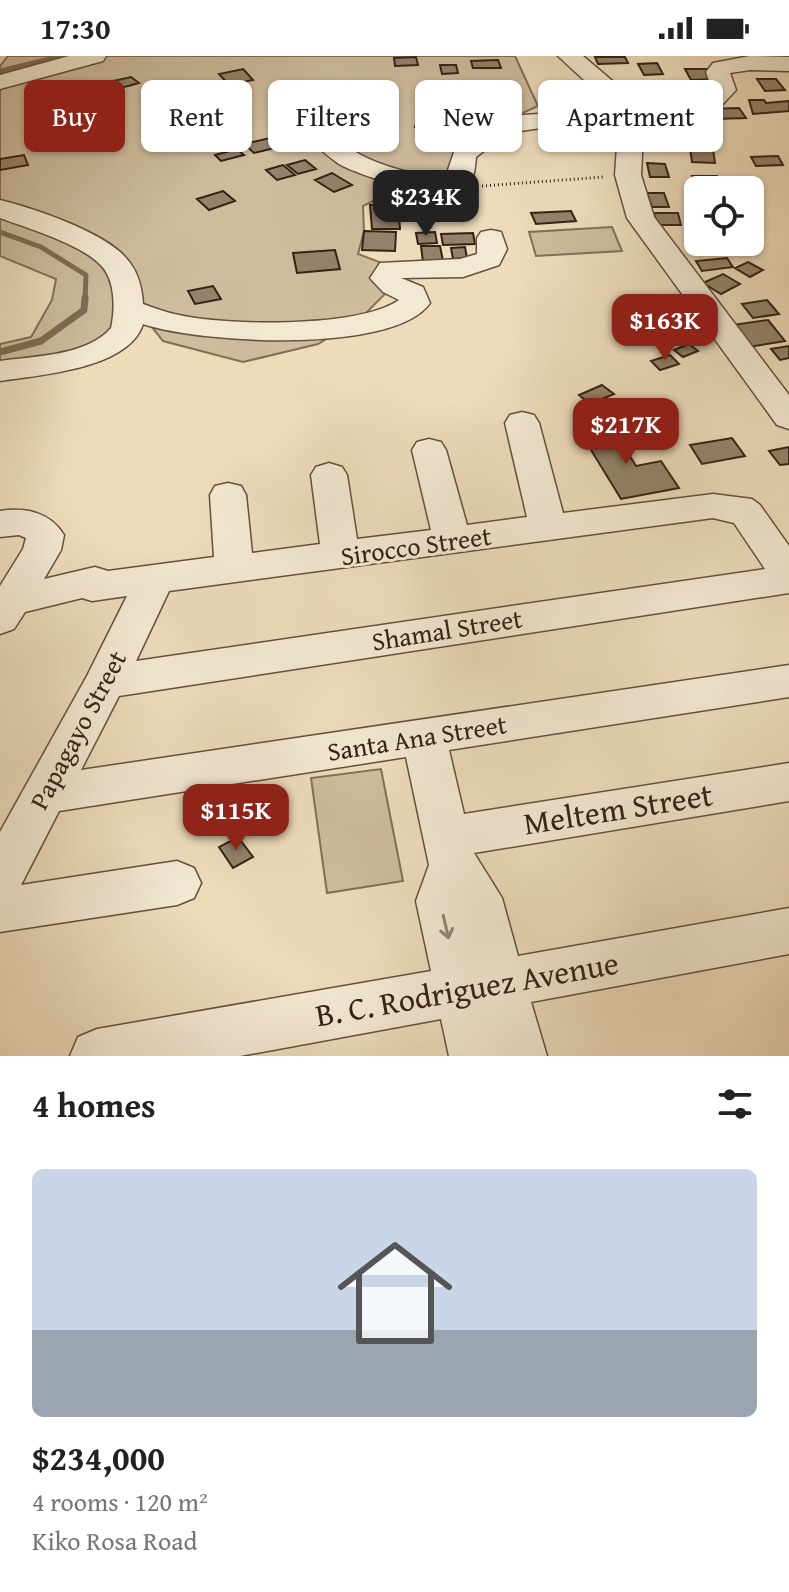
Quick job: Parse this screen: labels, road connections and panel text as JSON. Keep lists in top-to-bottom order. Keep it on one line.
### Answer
{"streets":{"street":["Sirocco Street","Shamal Street","Papagayo Street","Santa Ana Street","Meltem Street","B. C. Rodriguez Avenue"]},"crossings":[["Sirocco Street","Shamal Street"],["Sirocco Street","Papagayo Street"],["Shamal Street","Papagayo Street"],["Papagayo Street","Santa Ana Street"]],"page":{"status":"17:30","chip":["Buy","Rent","Filters","New","Apartment"],"price":["$234K","$163K","$217K","$115K"],"heading":"4 homes","list":[{"name":"$234,000","note":"4 rooms · 120 m² · Kiko Rosa Road"}]}}
